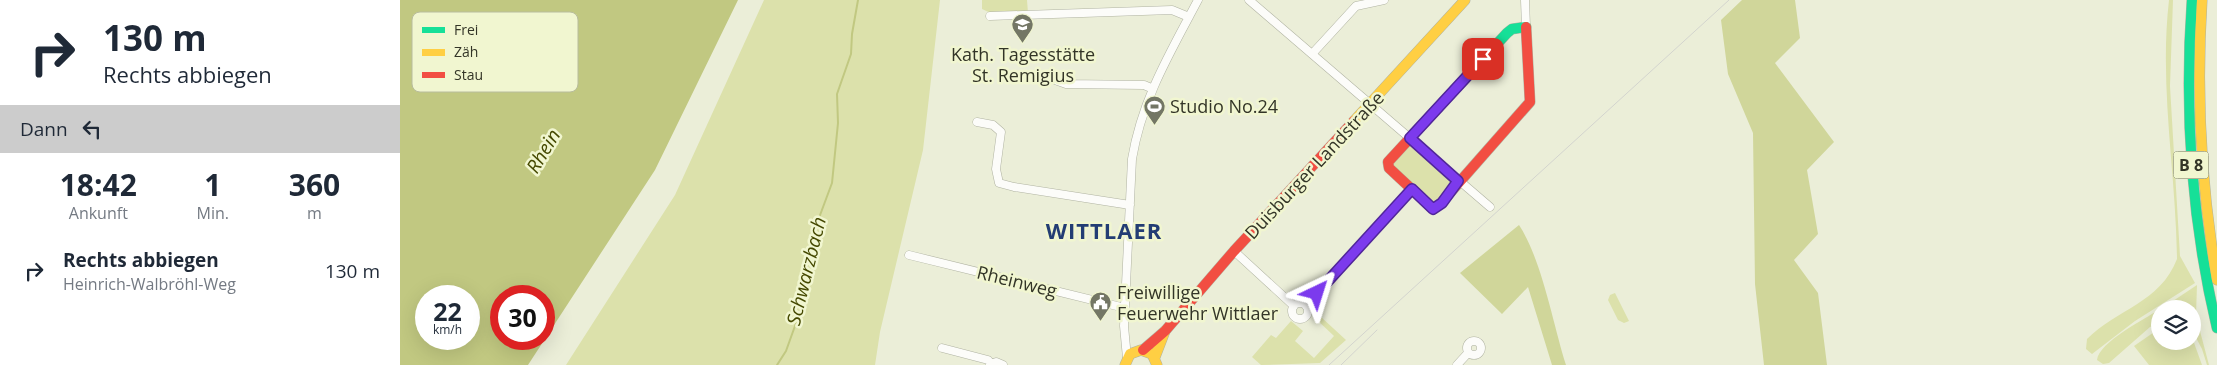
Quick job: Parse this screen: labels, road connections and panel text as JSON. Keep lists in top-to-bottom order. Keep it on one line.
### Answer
{"streets":{"main road":["Duisburger Landstraße","B 8"],"street":["Rheinweg"]},"districts":["WITTLAER"],"water":["Rhein","Schwarzbach"],"places":{"school or university":["Kath. Tagesstätte St. Remigius"],"sports":["Studio No.24"],"public building":["Freiwillige Feuerwehr Wittlaer"]},"legend":["Frei","Zäh","Stau"],"page":{"turn":["130 m","Rechts abbiegen"],"then":"Dann","eta":["18:42","Ankunft","1","Min.","360","m"],"list":[{"name":"Rechts abbiegen","note":"Heinrich-Walbröhl-Weg","value":"130 m"}],"speed":"22 km/h","limit":"30"}}
